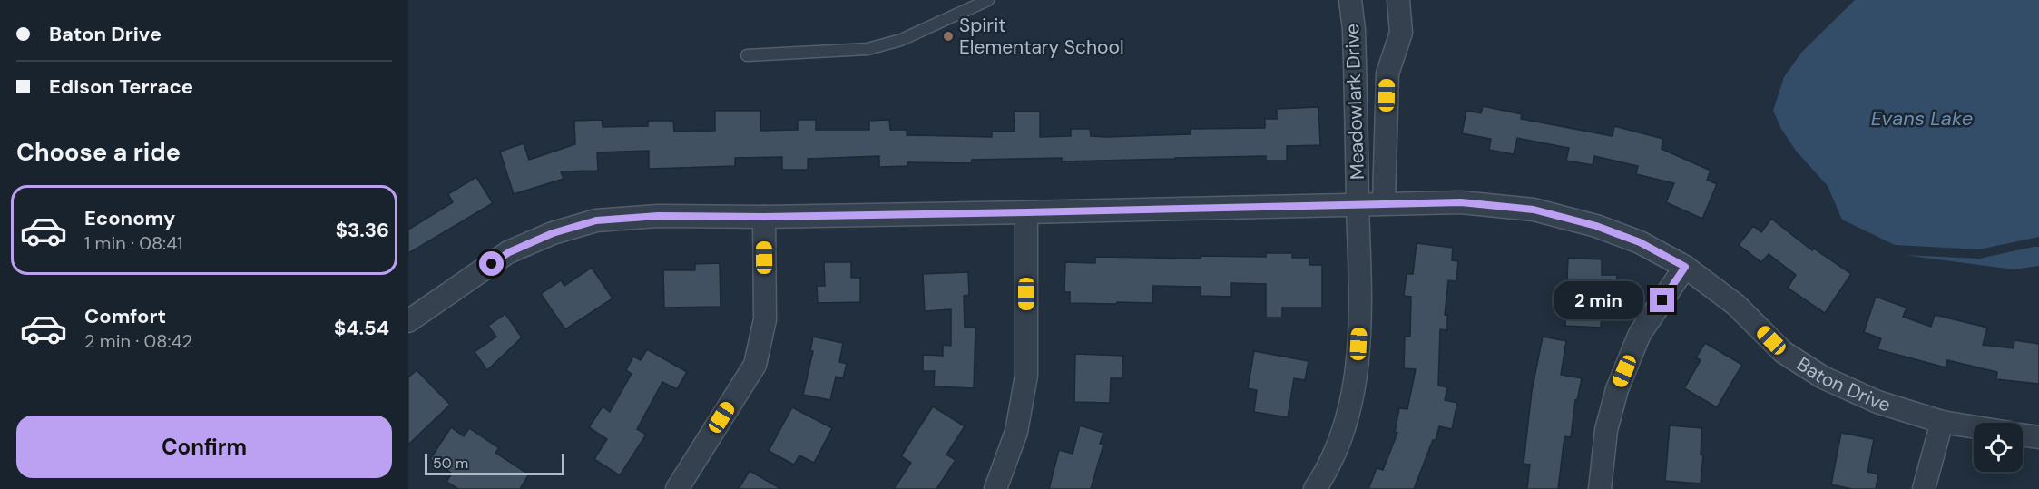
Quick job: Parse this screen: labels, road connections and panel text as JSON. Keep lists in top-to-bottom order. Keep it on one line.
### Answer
{"streets":{"street":["Meadowlark Drive","Baton Drive"]},"crossings":[["Meadowlark Drive","Baton Drive"]],"water":["Evans Lake"],"places":["Spirit Elementary School"],"scale_bar":"50 m","page":{"banner":["Baton Drive","Edison Terrace"],"heading":"Choose a ride","list":[{"name":"Economy","note":"1 min · 08:41","value":"$3.36"},{"name":"Comfort","note":"2 min · 08:42","value":"$4.54"}],"bubble":"2 min","buttons":"Confirm","scale":"50 m"}}
